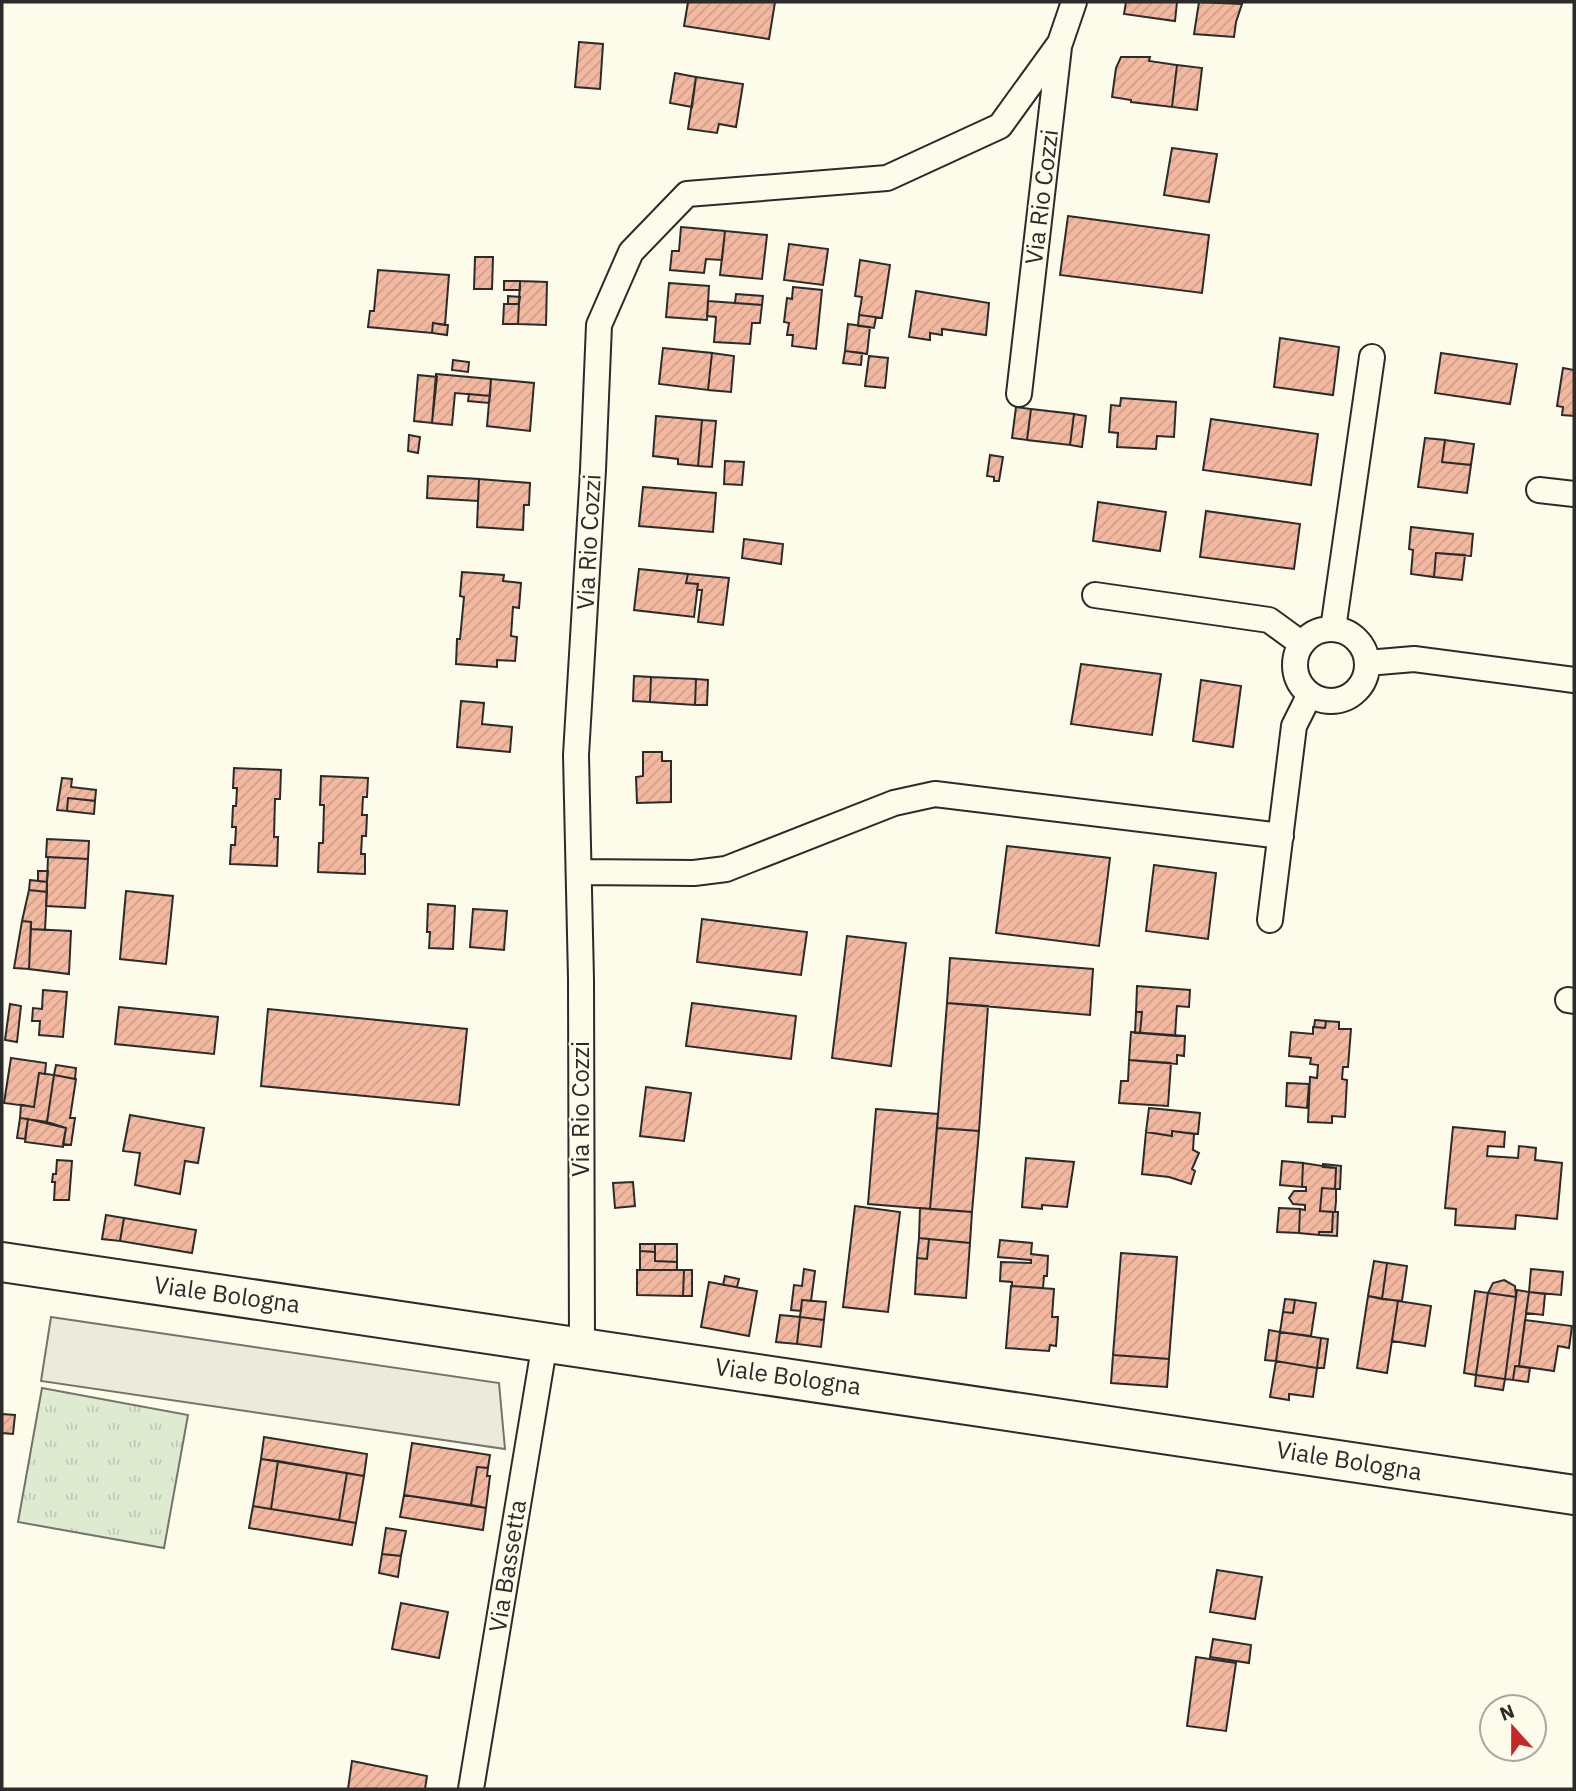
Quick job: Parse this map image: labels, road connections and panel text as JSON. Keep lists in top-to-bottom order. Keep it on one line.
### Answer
{"streets":{"main road":["Viale Bologna"],"street":["Via Rio Cozzi","Via Bassetta"]},"crossings":[["Via Rio Cozzi","Viale Bologna"],["Via Rio Cozzi","Via Bassetta"],["Viale Bologna","Via Bassetta"]],"north":"top"}
